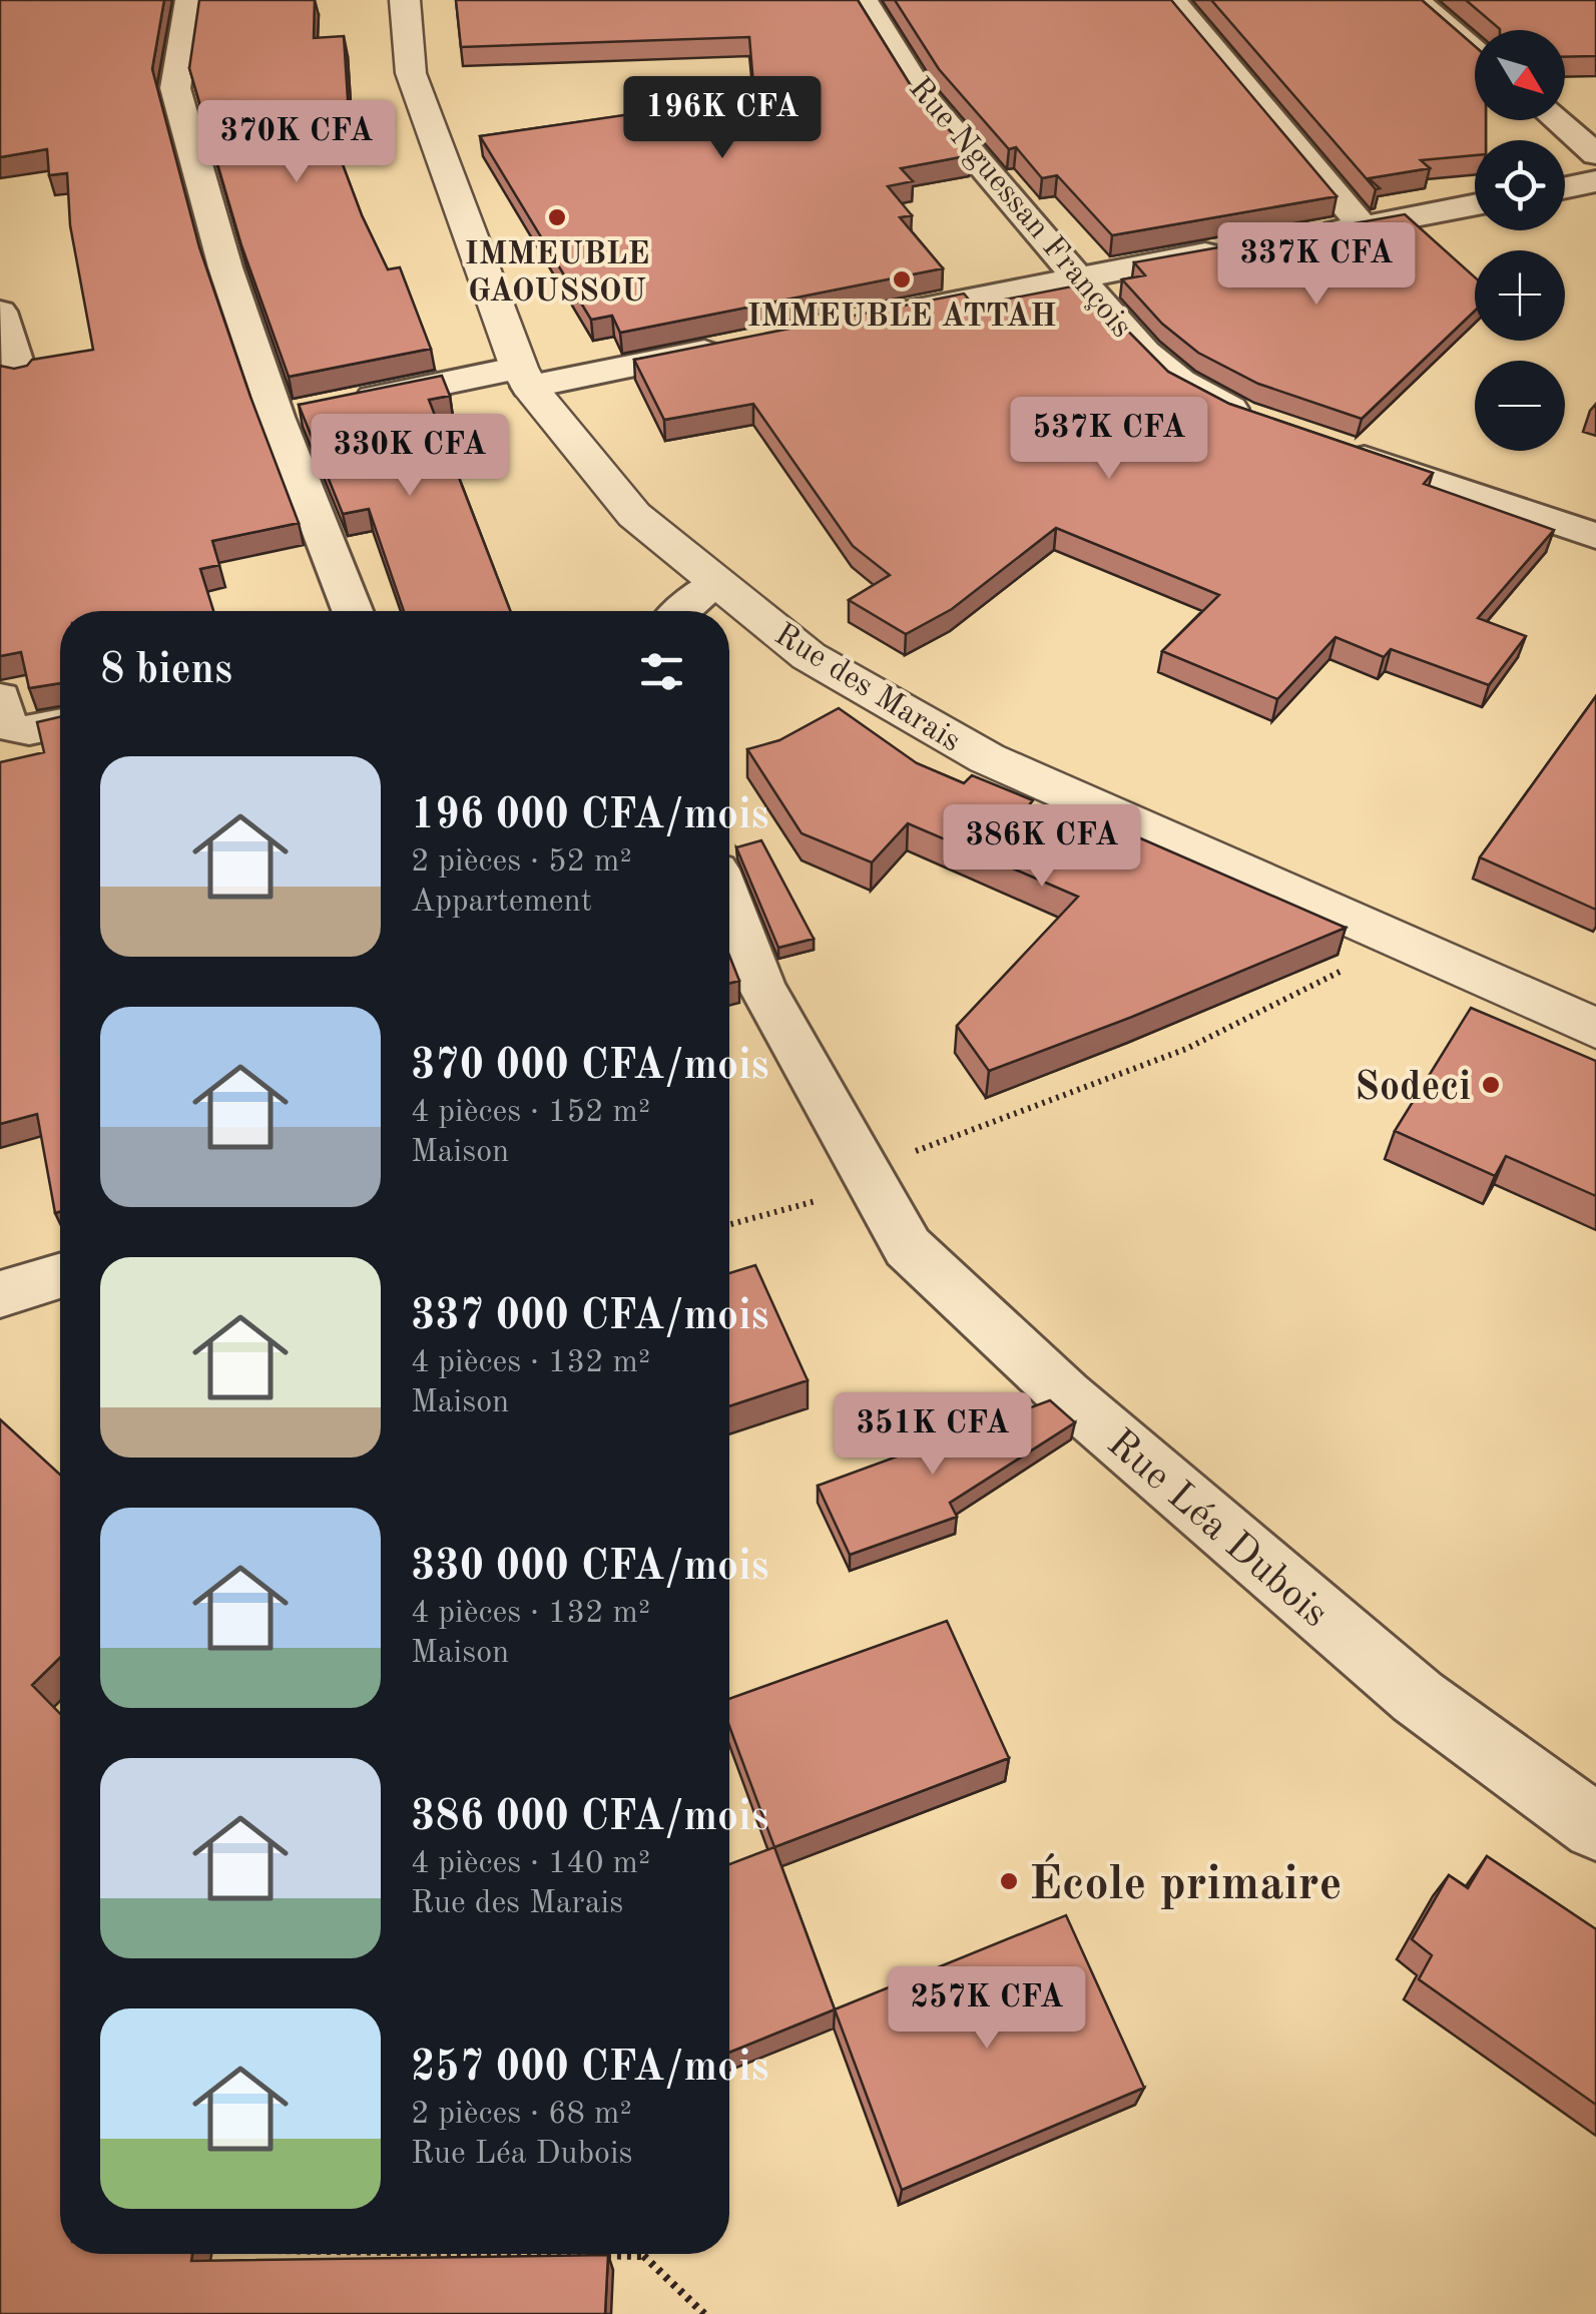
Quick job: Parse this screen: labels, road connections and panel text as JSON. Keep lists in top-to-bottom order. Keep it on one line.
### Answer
{"streets":{"street":["Rue Nguessan François","Rue des Marais","Rue Léa Dubois"]},"places":["IMMEUBLE GAOUSSOU","IMMEUBLE ATTAH","Sodeci","École primaire"],"north":"bottom right","page":{"map_buttons":["+","−"],"price":["196K CFA","370K CFA","337K CFA","537K CFA","330K CFA","386K CFA","351K CFA","257K CFA"],"heading":"8 biens","list":[{"name":"196 000 CFA/mois","note":"2 pièces · 52 m² · Appartement"},{"name":"370 000 CFA/mois","note":"4 pièces · 152 m² · Maison"},{"name":"337 000 CFA/mois","note":"4 pièces · 132 m² · Maison"},{"name":"330 000 CFA/mois","note":"4 pièces · 132 m² · Maison"},{"name":"386 000 CFA/mois","note":"4 pièces · 140 m² · Rue des Marais"},{"name":"257 000 CFA/mois","note":"2 pièces · 68 m² · Rue Léa Dubois"}]}}
